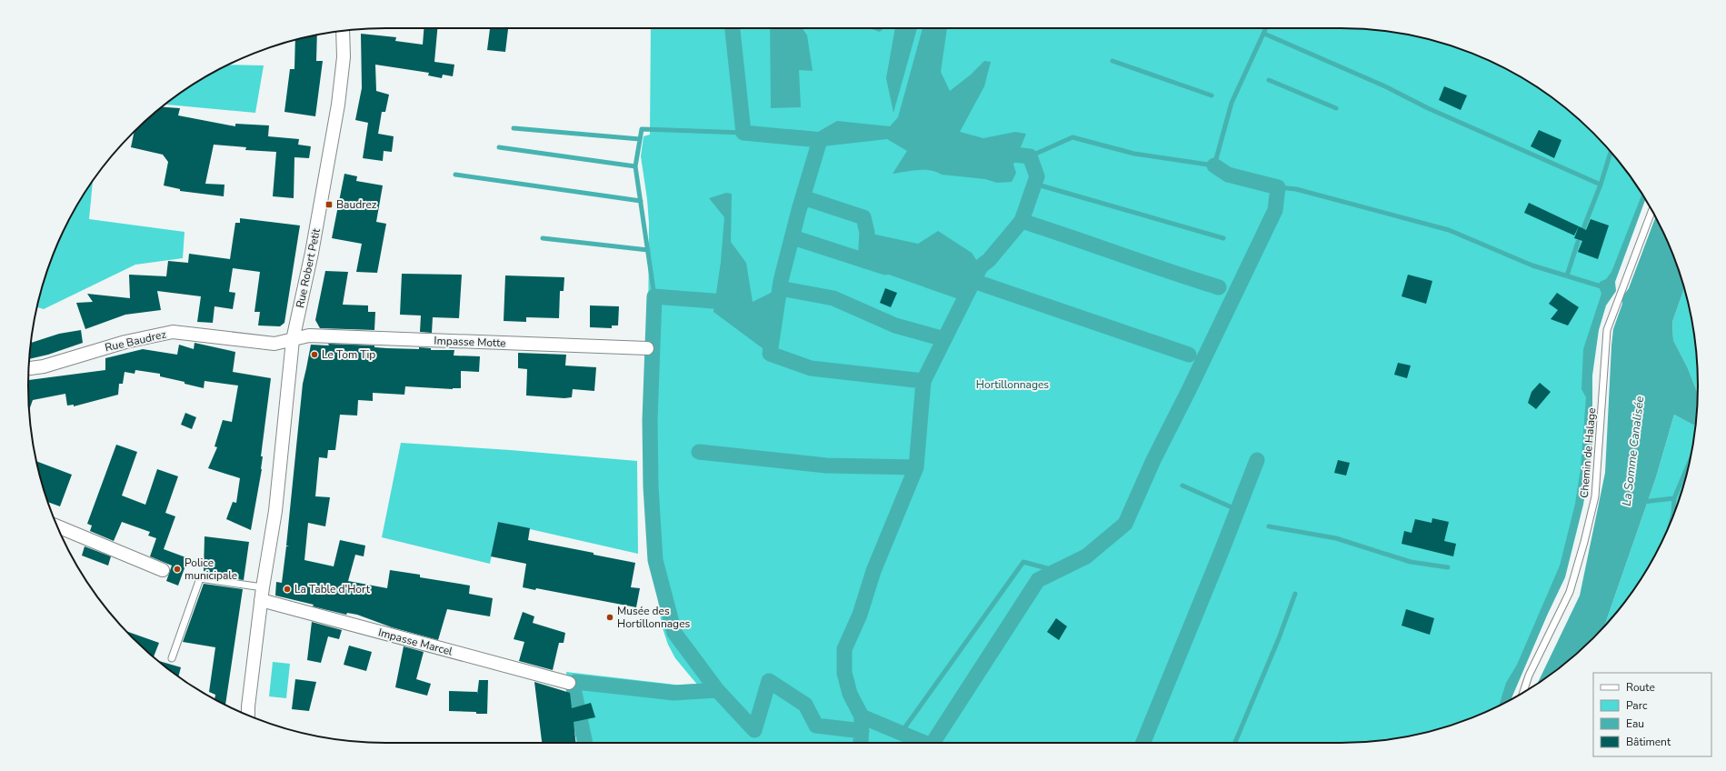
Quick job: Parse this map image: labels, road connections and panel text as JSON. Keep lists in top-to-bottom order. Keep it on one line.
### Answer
{"streets":{"street":["Rue Robert Petit","Rue Baudrez","Impasse Motte","Impasse Marcel"],"lane":["Chemin de Halage"]},"crossings":[["Rue Robert Petit","Rue Baudrez"],["Rue Robert Petit","Impasse Motte"],["Rue Robert Petit","Impasse Marcel"],["Rue Baudrez","Impasse Motte"]],"water":["La Somme Canalisée"],"parks":["Hortillonnages"],"places":{"transit":["Baudrez"],"other":["Le Tom Tip","Police municipale","La Table d'Hort","Musée des Hortillonnages"]},"legend":["Route","Parc","Eau","Bâtiment"]}
